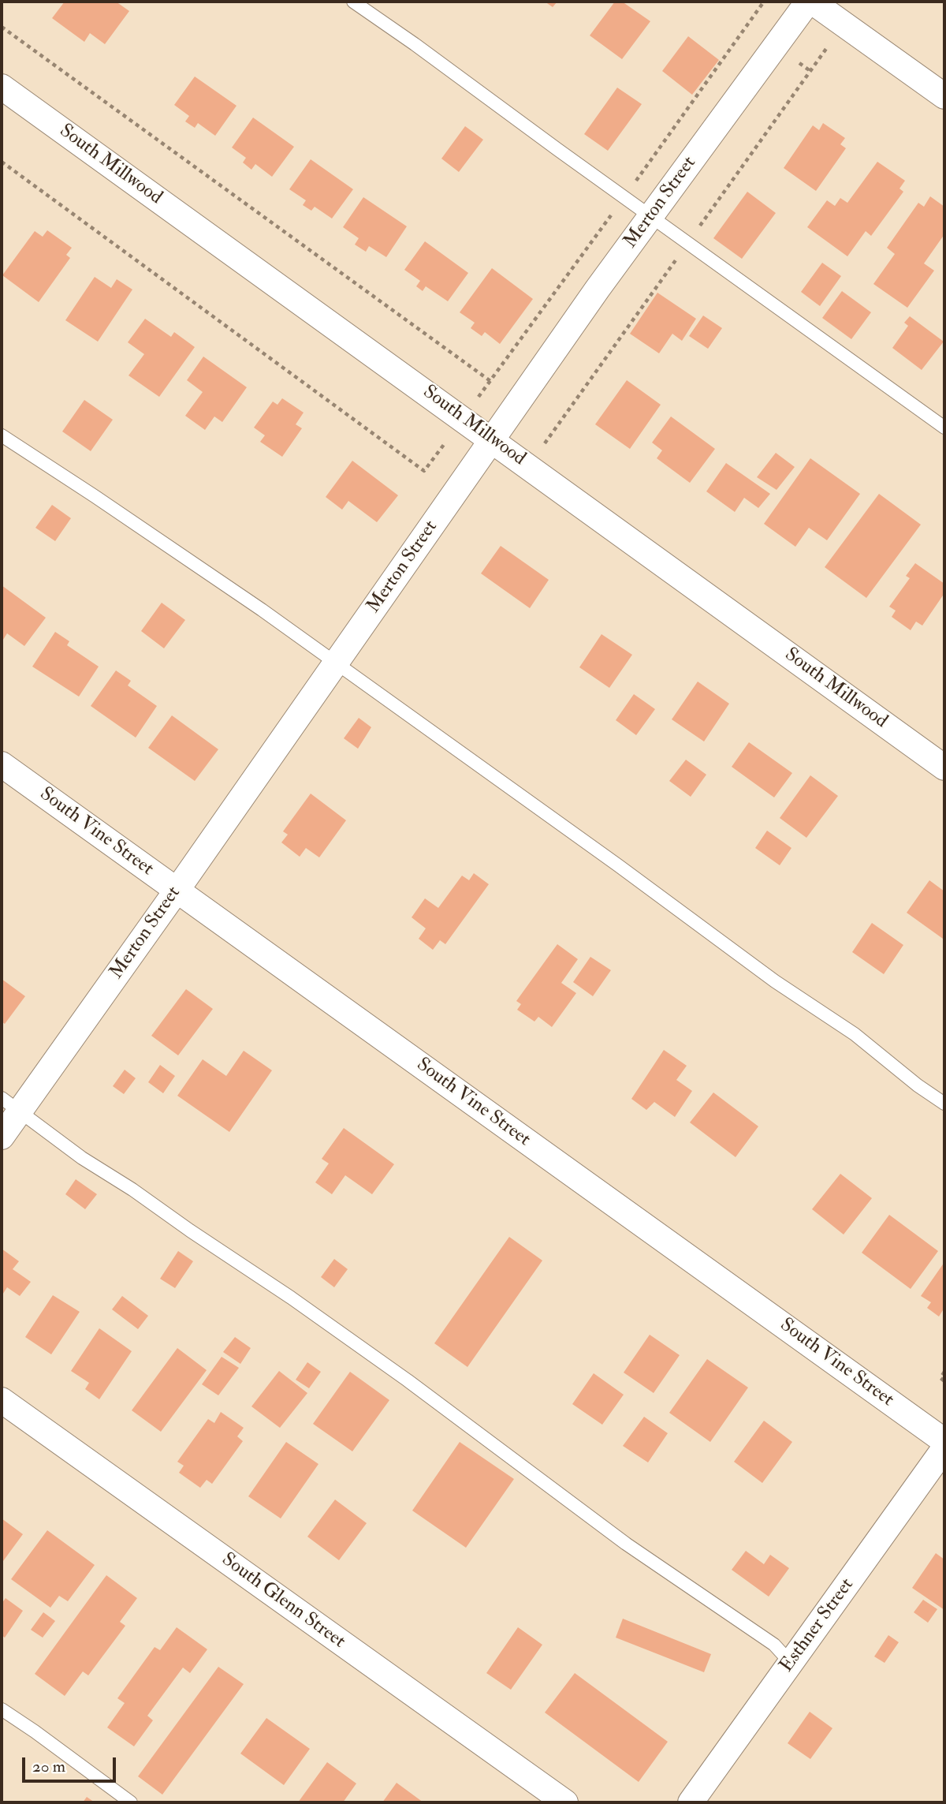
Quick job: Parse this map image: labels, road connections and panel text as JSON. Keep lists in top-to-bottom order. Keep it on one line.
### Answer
{"streets":{"street":["South Millwood","Merton Street","South Vine Street","South Glenn Street","Esthner Street"]},"crossings":[["South Millwood","Merton Street"],["Merton Street","South Vine Street"]],"scale_bar":"20 m"}
